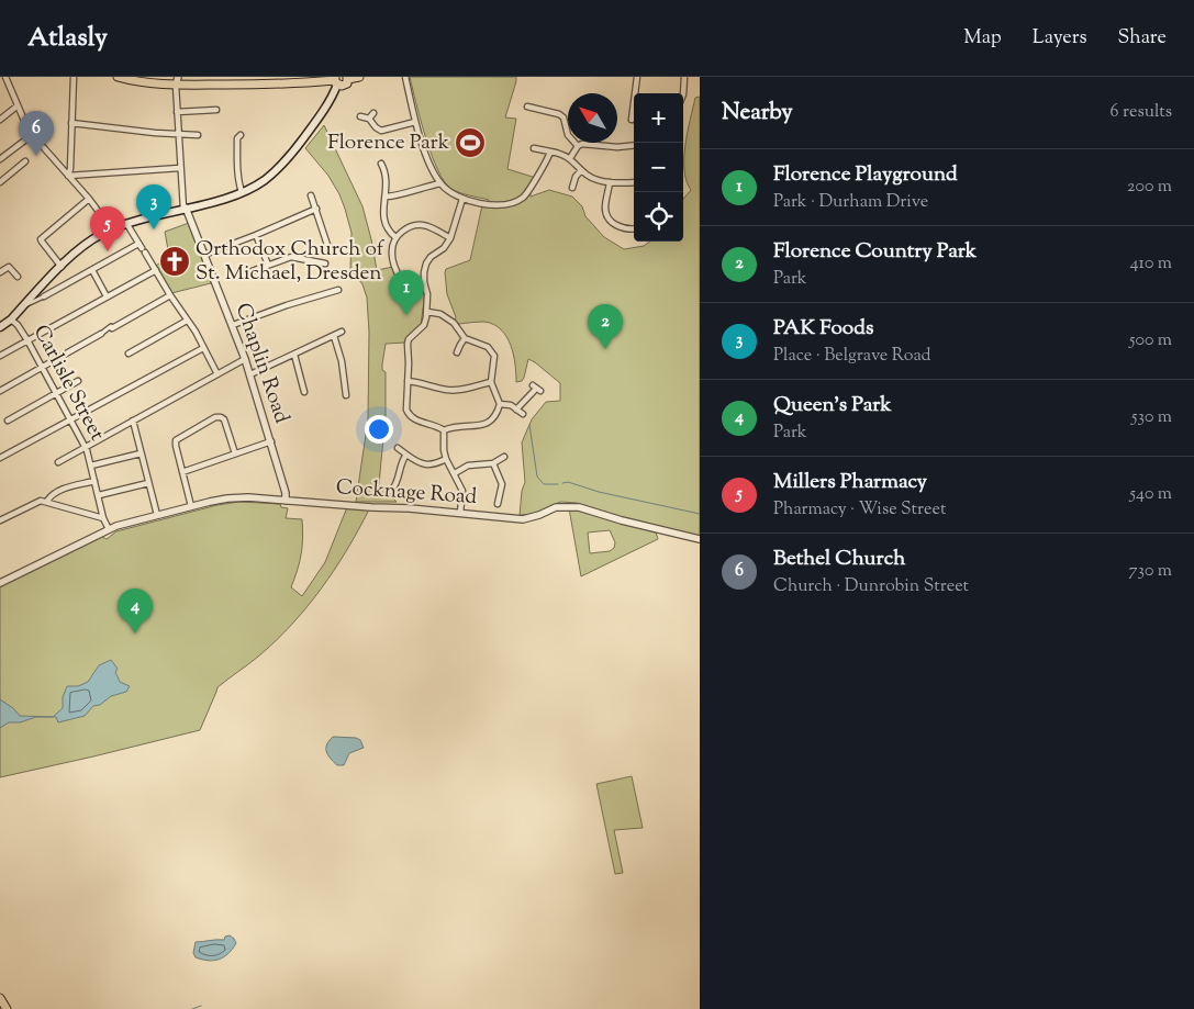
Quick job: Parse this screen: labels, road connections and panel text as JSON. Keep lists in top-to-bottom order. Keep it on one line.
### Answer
{"streets":{"street":["Chaplin Road","Carlisle Street","Cocknage Road"]},"crossings":[["Chaplin Road","Cocknage Road"],["Carlisle Street","Cocknage Road"]],"places":{"sports":["Florence Park"],"church":["Orthodox Church of St. Michael, Dresden"]},"north":"top left","page":{"header":"Atlasly","nav":["Map","Layers","Share"],"heading":["Nearby","6 results"],"map_buttons":["+","−"],"pins":["6","3","5","1","2","4"],"list":[{"mark":"1","name":"Florence Playground","note":"Park · Durham Drive","value":"200 m"},{"mark":"2","name":"Florence Country Park","note":"Park","value":"410 m"},{"mark":"3","name":"PAK Foods","note":"Place · Belgrave Road","value":"500 m"},{"mark":"4","name":"Queen's Park","note":"Park","value":"530 m"},{"mark":"5","name":"Millers Pharmacy","note":"Pharmacy · Wise Street","value":"540 m"},{"mark":"6","name":"Bethel Church","note":"Church · Dunrobin Street","value":"730 m"}]}}
